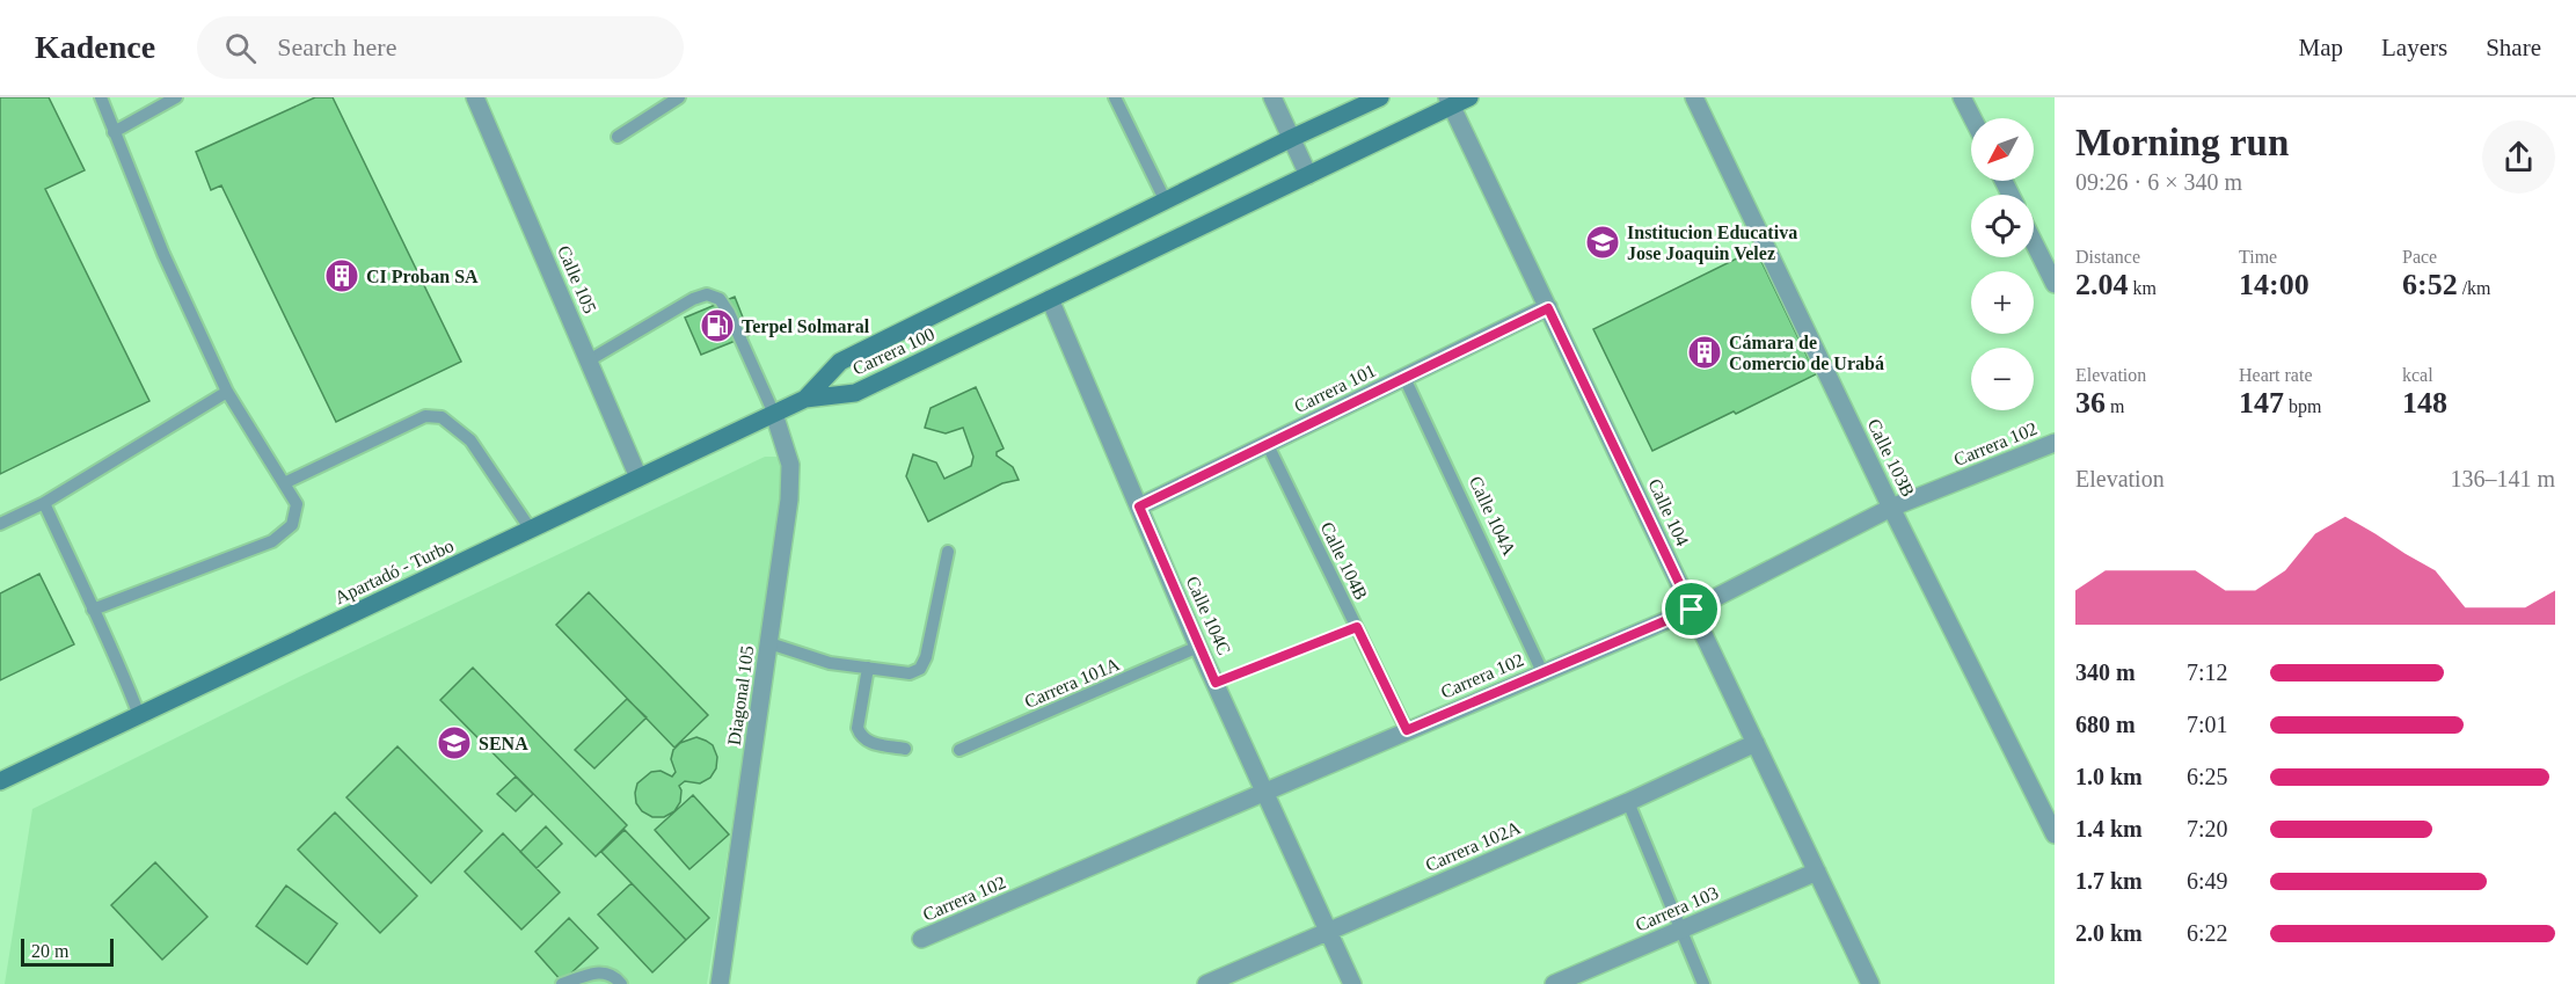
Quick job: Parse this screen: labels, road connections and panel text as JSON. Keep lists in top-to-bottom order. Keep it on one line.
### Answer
{"streets":{"main road":["Carrera 100","Apartadó - Turbo"],"street":["Calle 105","Carrera 101","Carrera 102","Calle 103B","Calle 104","Calle 104C","Diagonal 105","Carrera 102A","Carrera 103"],"lane":["Calle 104A","Calle 104B","Carrera 101A"]},"crossings":[["Calle 105","Apartadó - Turbo"],["Carrera 100","Calle 104"],["Carrera 100","Apartadó - Turbo"],["Carrera 100","Calle 104C"],["Carrera 101","Calle 104"],["Carrera 101","Calle 104A"],["Carrera 101","Calle 104B"],["Carrera 101","Calle 104C"],["Carrera 102","Calle 103B"],["Carrera 102","Calle 104"],["Carrera 102","Calle 104A"],["Carrera 102","Calle 104B"],["Carrera 102","Calle 104C"],["Calle 104","Carrera 102A"],["Calle 104","Carrera 103"],["Apartadó - Turbo","Diagonal 105"],["Calle 104C","Carrera 101A"],["Calle 104C","Carrera 102A"]],"places":{"school or university":["Institucion Educativa Jose Joaquin Velez","SENA"],"building":["CI Proban SA","Cámara de Comercio de Urabá"],"fuel station":["Terpel Solmaral"]},"scale_bar":"20 m","north":"bottom left","page":{"header":"Kadence","search":"Search here","nav":["Map","Layers","Share"],"heading":["Morning run","09:26 · 6 × 340 m"],"map_buttons":["+","−"],"stats":[["Distance","2.04 km"],["Time","14:00"],["Pace","6:52 /km"],["Elevation","36 m"],["Heart rate","147 bpm"],["kcal","148"]],"chart":["Elevation","136–141 m"],"list":[{"name":"340 m","note":"7:12"},{"name":"680 m","note":"7:01"},{"name":"1.0 km","note":"6:25"},{"name":"1.4 km","note":"7:20"},{"name":"1.7 km","note":"6:49"},{"name":"2.0 km","note":"6:22"}],"scale":"20 m"}}
